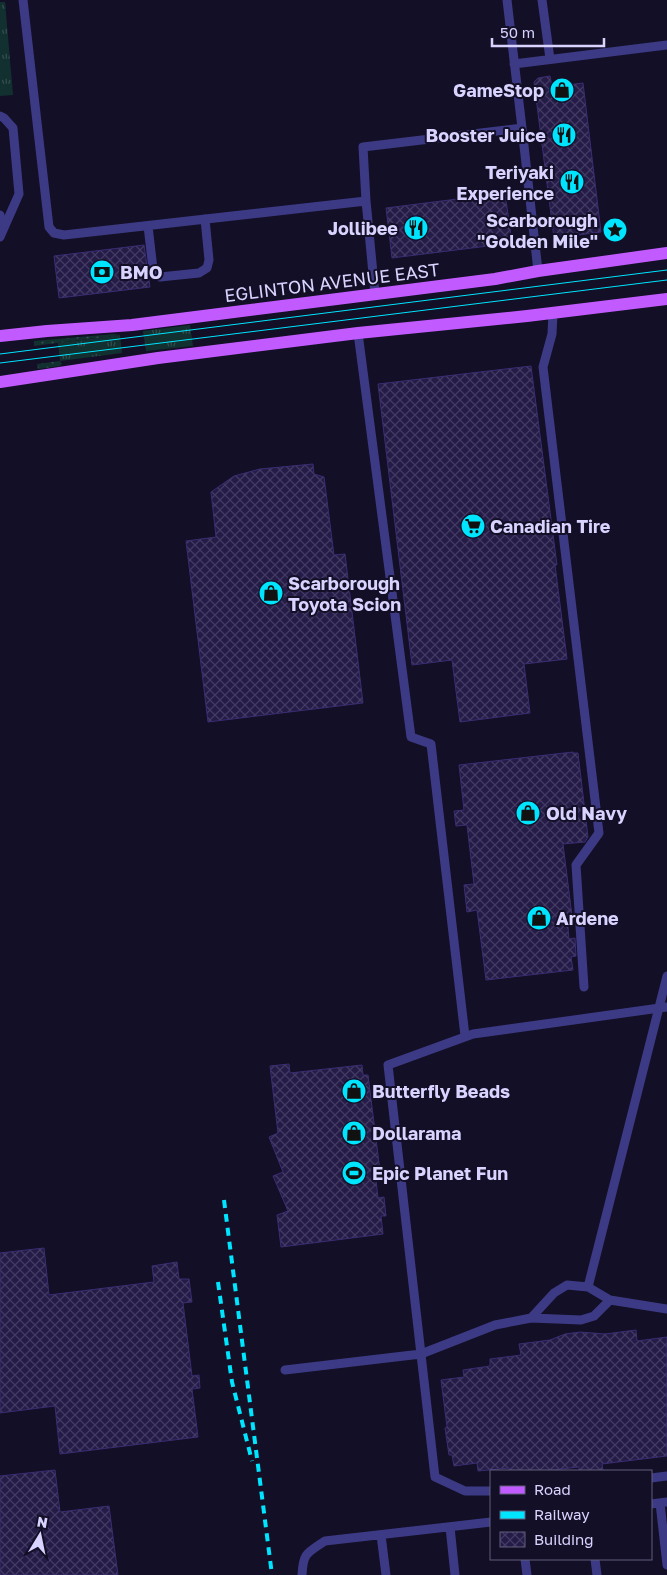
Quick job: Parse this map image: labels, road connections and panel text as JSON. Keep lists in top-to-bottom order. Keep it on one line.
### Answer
{"streets":{"main road":["EGLINTON AVENUE EAST"]},"places":{"shop":["GameStop","Scarborough Toyota Scion","Old Navy","Ardene","Butterfly Beads","Dollarama"],"restaurant":["Booster Juice","Teriyaki Experience","Jollibee"],"place":["Scarborough \"Golden Mile\""],"bank":["BMO"],"supermarket":["Canadian Tire"],"sports":["Epic Planet Fun"]},"legend":["Road","Railway","Building"],"scale_bar":"50 m","north":"top"}
